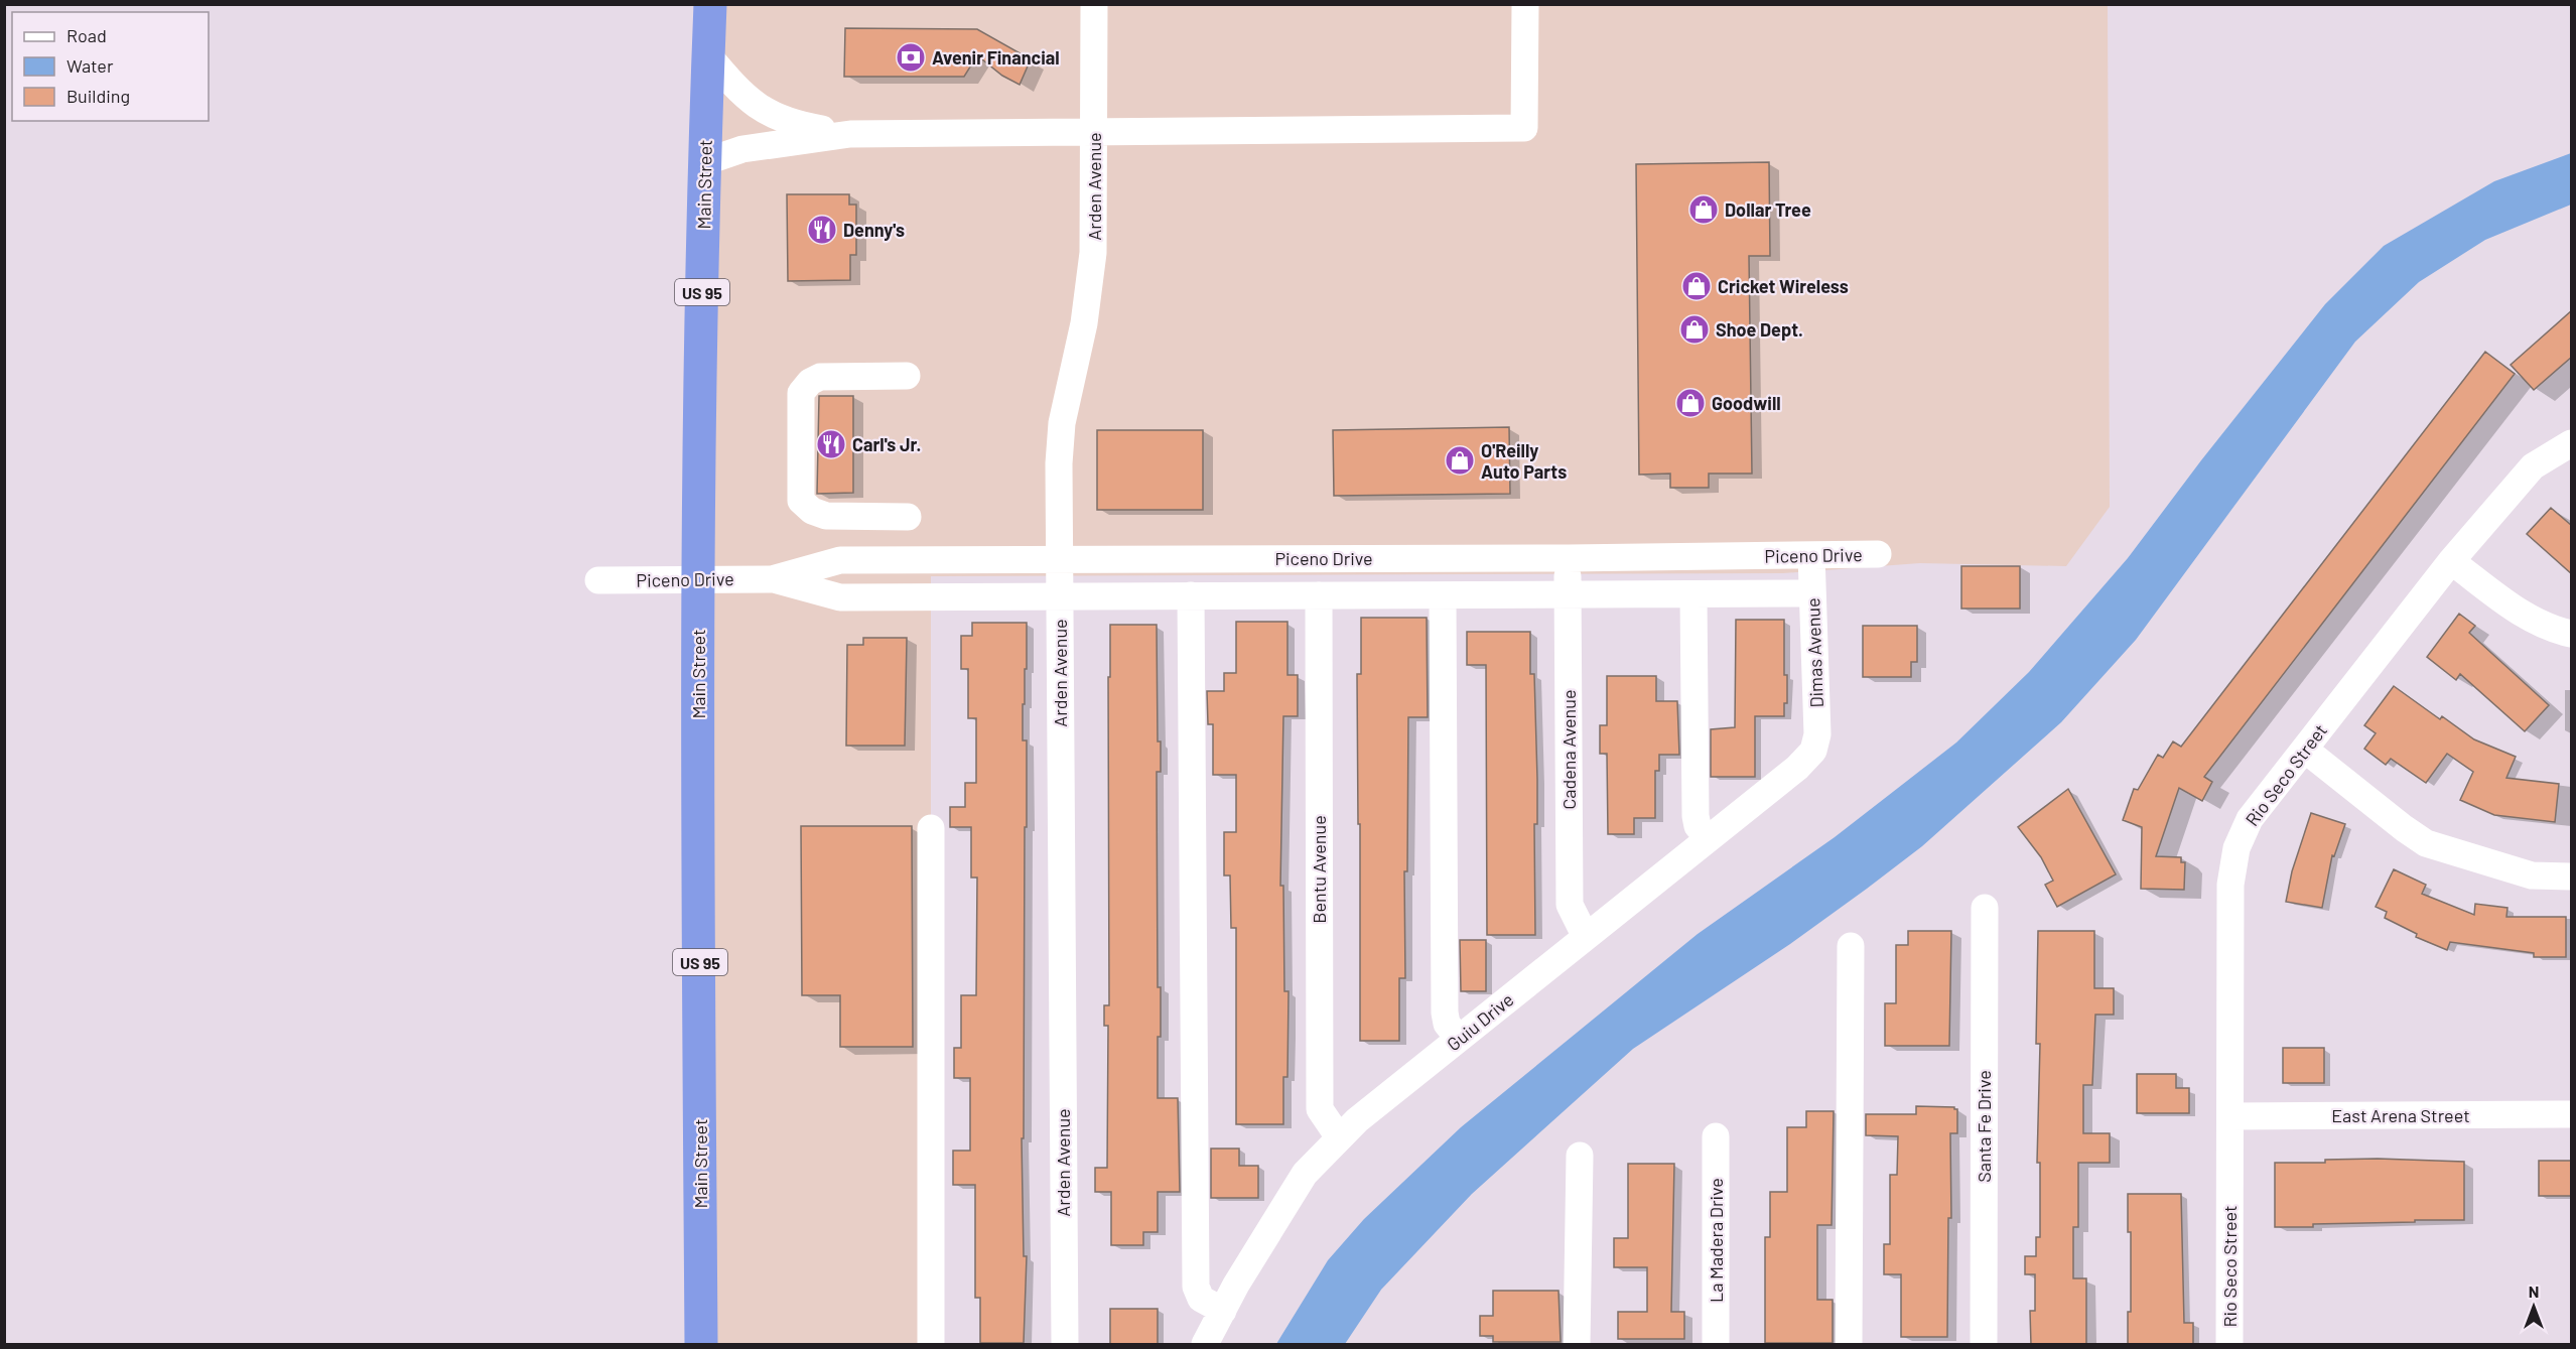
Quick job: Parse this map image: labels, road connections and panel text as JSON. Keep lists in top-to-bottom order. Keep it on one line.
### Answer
{"streets":{"highway":["Main Street","US 95"],"street":["Arden Avenue","Piceno Drive","Dimas Avenue","Cadena Avenue","Rio Seco Street","Bentu Avenue","Guiu Drive","East Arena Street","Santa Fe Drive","La Madera Drive"]},"crossings":[["Main Street","Piceno Drive"],["Arden Avenue","Piceno Drive"],["Piceno Drive","Dimas Avenue"],["Piceno Drive","Cadena Avenue"],["Piceno Drive","Bentu Avenue"],["Dimas Avenue","Guiu Drive"],["Cadena Avenue","Guiu Drive"],["Rio Seco Street","East Arena Street"],["Bentu Avenue","Guiu Drive"]],"places":{"bank":["Avenir Financial"],"shop":["Dollar Tree","Cricket Wireless","Shoe Dept.","Goodwill","O'Reilly Auto Parts"],"restaurant":["Denny's","Carl's Jr."]},"legend":["Road","Water","Building"],"north":"top"}
